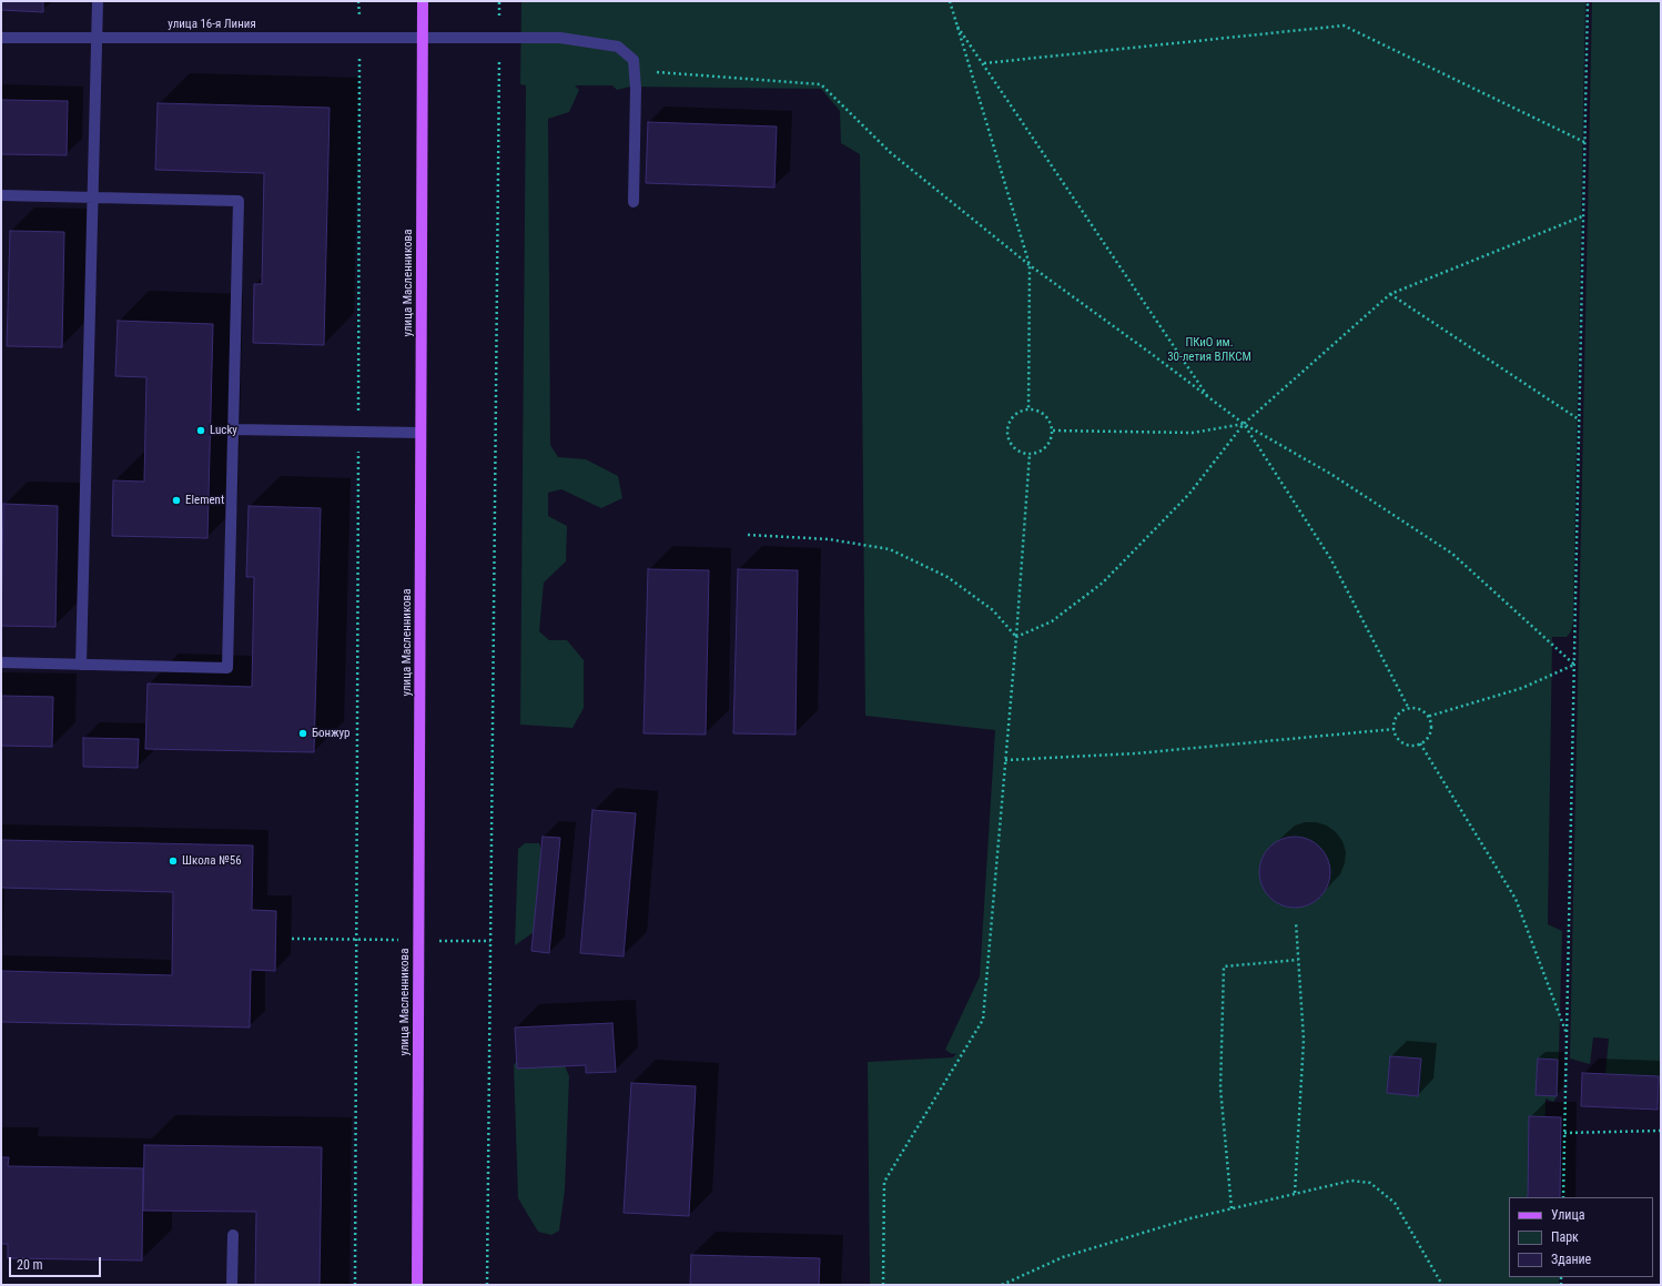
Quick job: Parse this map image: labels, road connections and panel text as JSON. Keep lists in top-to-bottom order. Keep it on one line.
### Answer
{"streets":{"main road":["улица Масленникова"],"street":["улица 16-я Линия"]},"crossings":[["улица 16-я Линия","улица Масленникова"]],"parks":["ПКиО им. 30-летия ВЛКСМ"],"places":["Lucky","Element","Бонжур","Школа №56"],"legend":["Улица","Парк","Здание"],"scale_bar":"20 m"}
